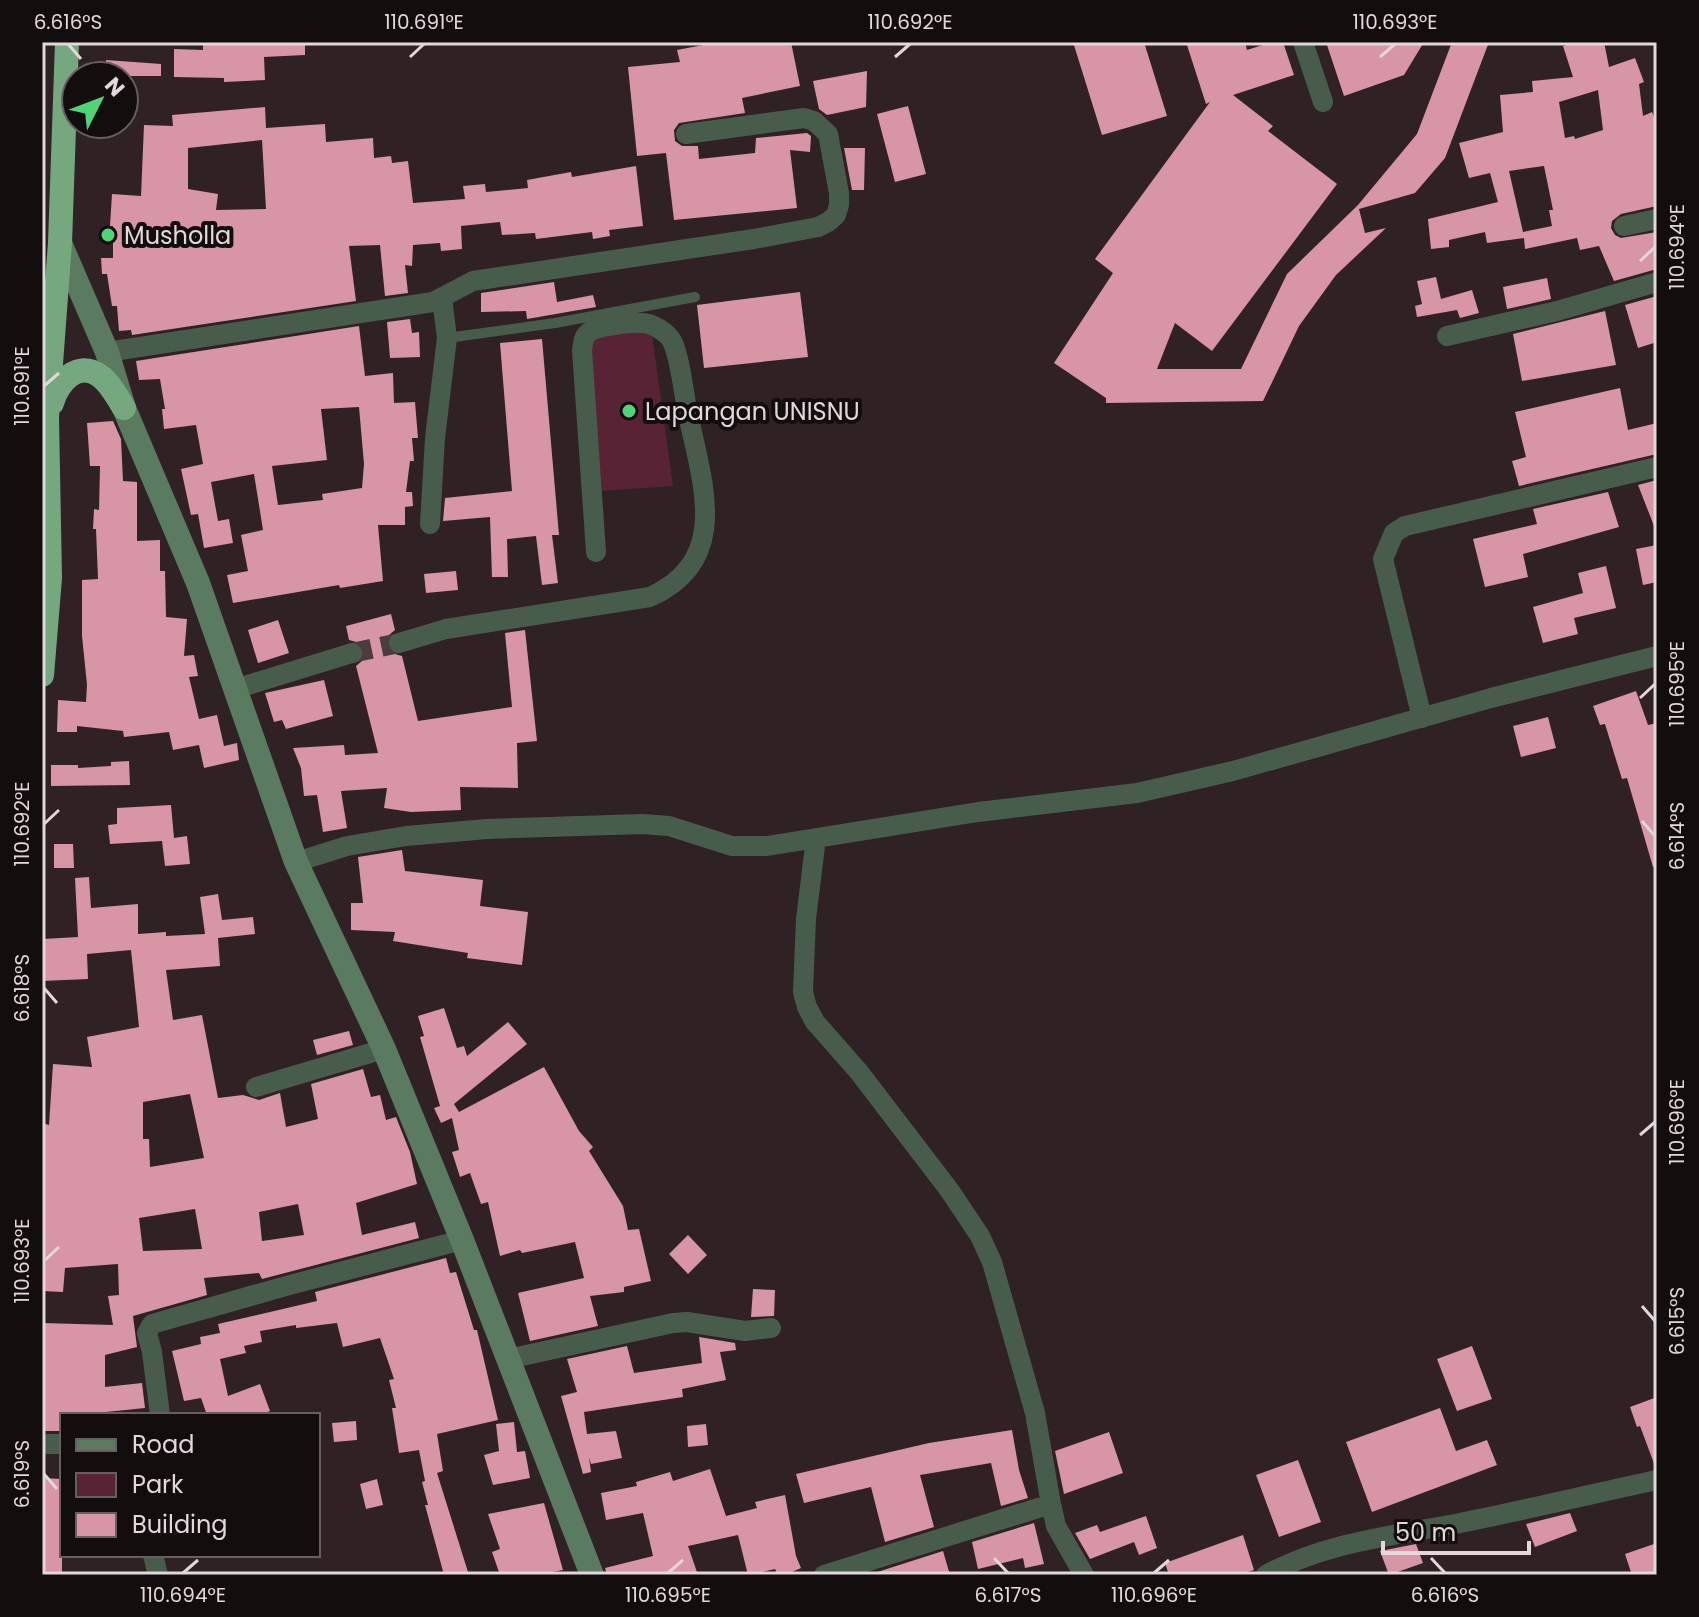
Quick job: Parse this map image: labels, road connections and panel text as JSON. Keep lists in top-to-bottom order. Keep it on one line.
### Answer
{"places":["Musholla","Lapangan UNISNU"],"legend":["Road","Park","Building"],"scale_bar":"50 m","north":"top right","coordinates":["6.616°S","110.691°E","110.692°E","110.693°E","110.694°E","110.695°E","6.614°S","6.618°S","110.696°E","6.615°S","6.619°S","6.617°S"]}
